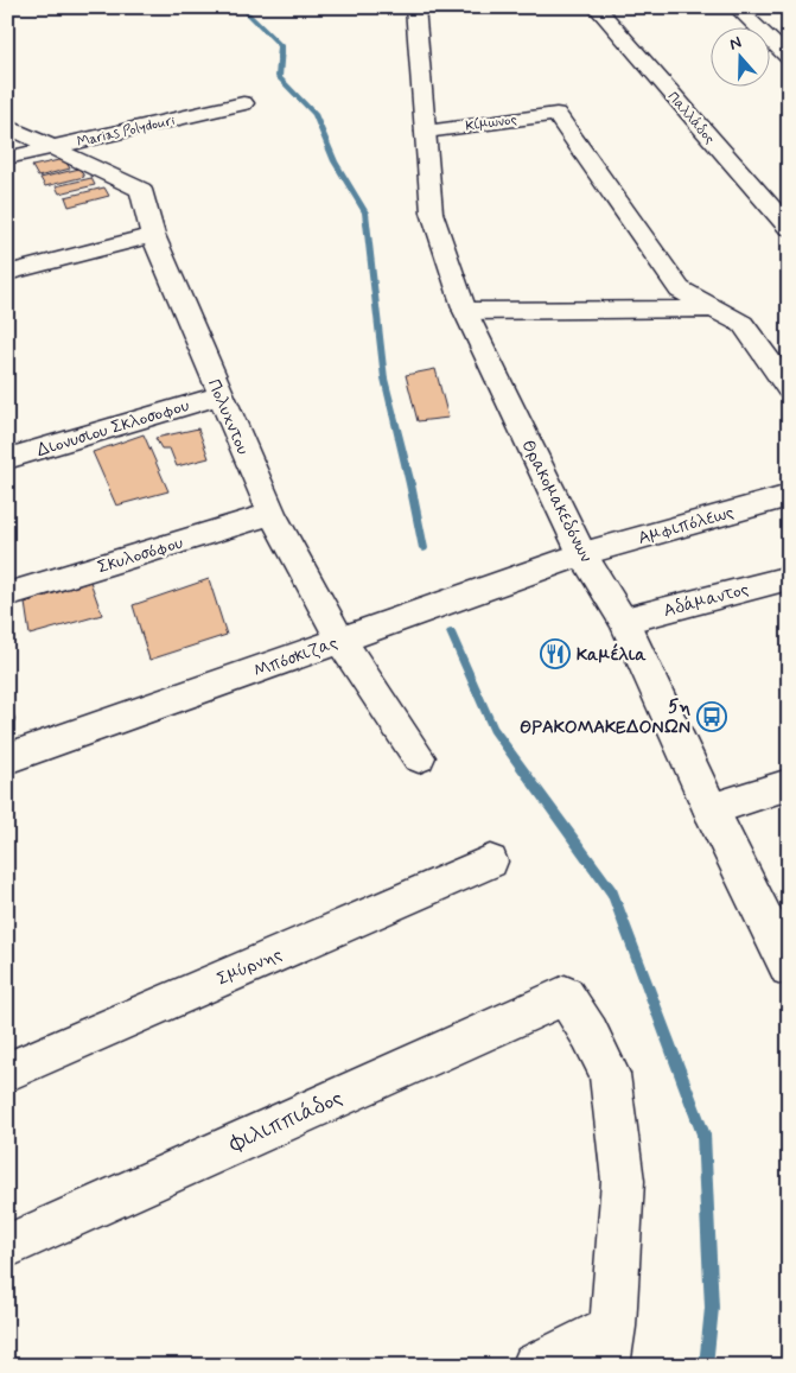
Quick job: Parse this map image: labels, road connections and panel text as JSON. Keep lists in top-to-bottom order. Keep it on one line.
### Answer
{"streets":{"street":["Παλλάδος","Κίμωνος","Marias Polydouri","Πολυχντου","Διονυσιου Σκλοσοφου","Θρακομακεδόνων","Αμφιπόλεως","Σκυλοσόφου","Αδάμαντος","Μπόσκιζας","Σμύρνης","Φιλιππιάδος"]},"crossings":[["Κίμωνος","Θρακομακεδόνων"],["Marias Polydouri","Πολυχντου"],["Πολυχντου","Διονυσιου Σκλοσοφου"],["Πολυχντου","Σκυλοσόφου"],["Πολυχντου","Μπόσκιζας"],["Θρακομακεδόνων","Αμφιπόλεως"],["Θρακομακεδόνων","Αδάμαντος"],["Θρακομακεδόνων","Μπόσκιζας"],["Αμφιπόλεως","Μπόσκιζας"]],"places":{"restaurant":["Καμέλια"],"bus stop":["5η ΘΡΑΚΟΜΑΚΕΔΟΝΩΝ"]},"north":"top"}
